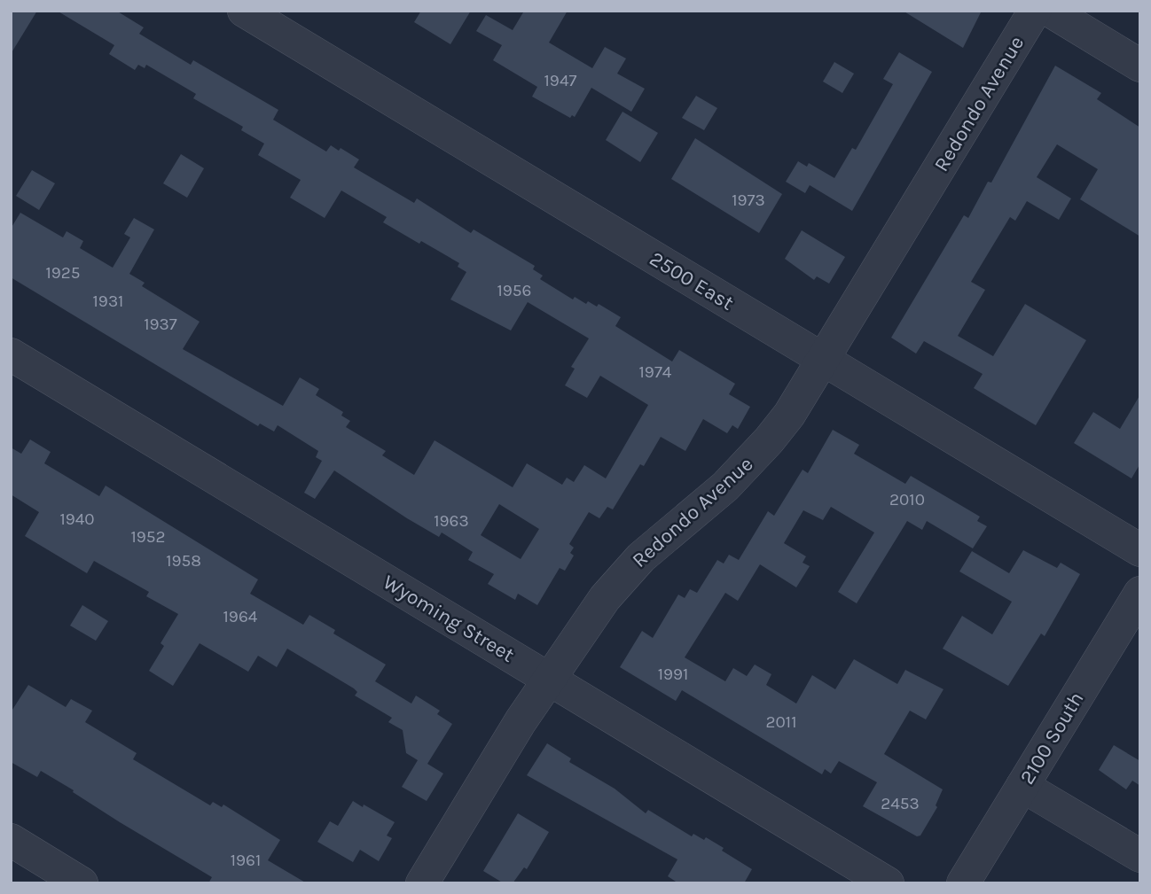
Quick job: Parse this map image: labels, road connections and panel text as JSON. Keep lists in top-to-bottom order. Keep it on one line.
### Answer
{"streets":{"street":["Redondo Avenue","2500 East","Wyoming Street","2100 South"]},"crossings":[["Redondo Avenue","2500 East"],["Redondo Avenue","Wyoming Street"]],"house_numbers":["1947","1973","1925","1956","1931","1937","1974","2010","1940","1963","1952","1958","1964","1991","2011","2453","1961"]}
